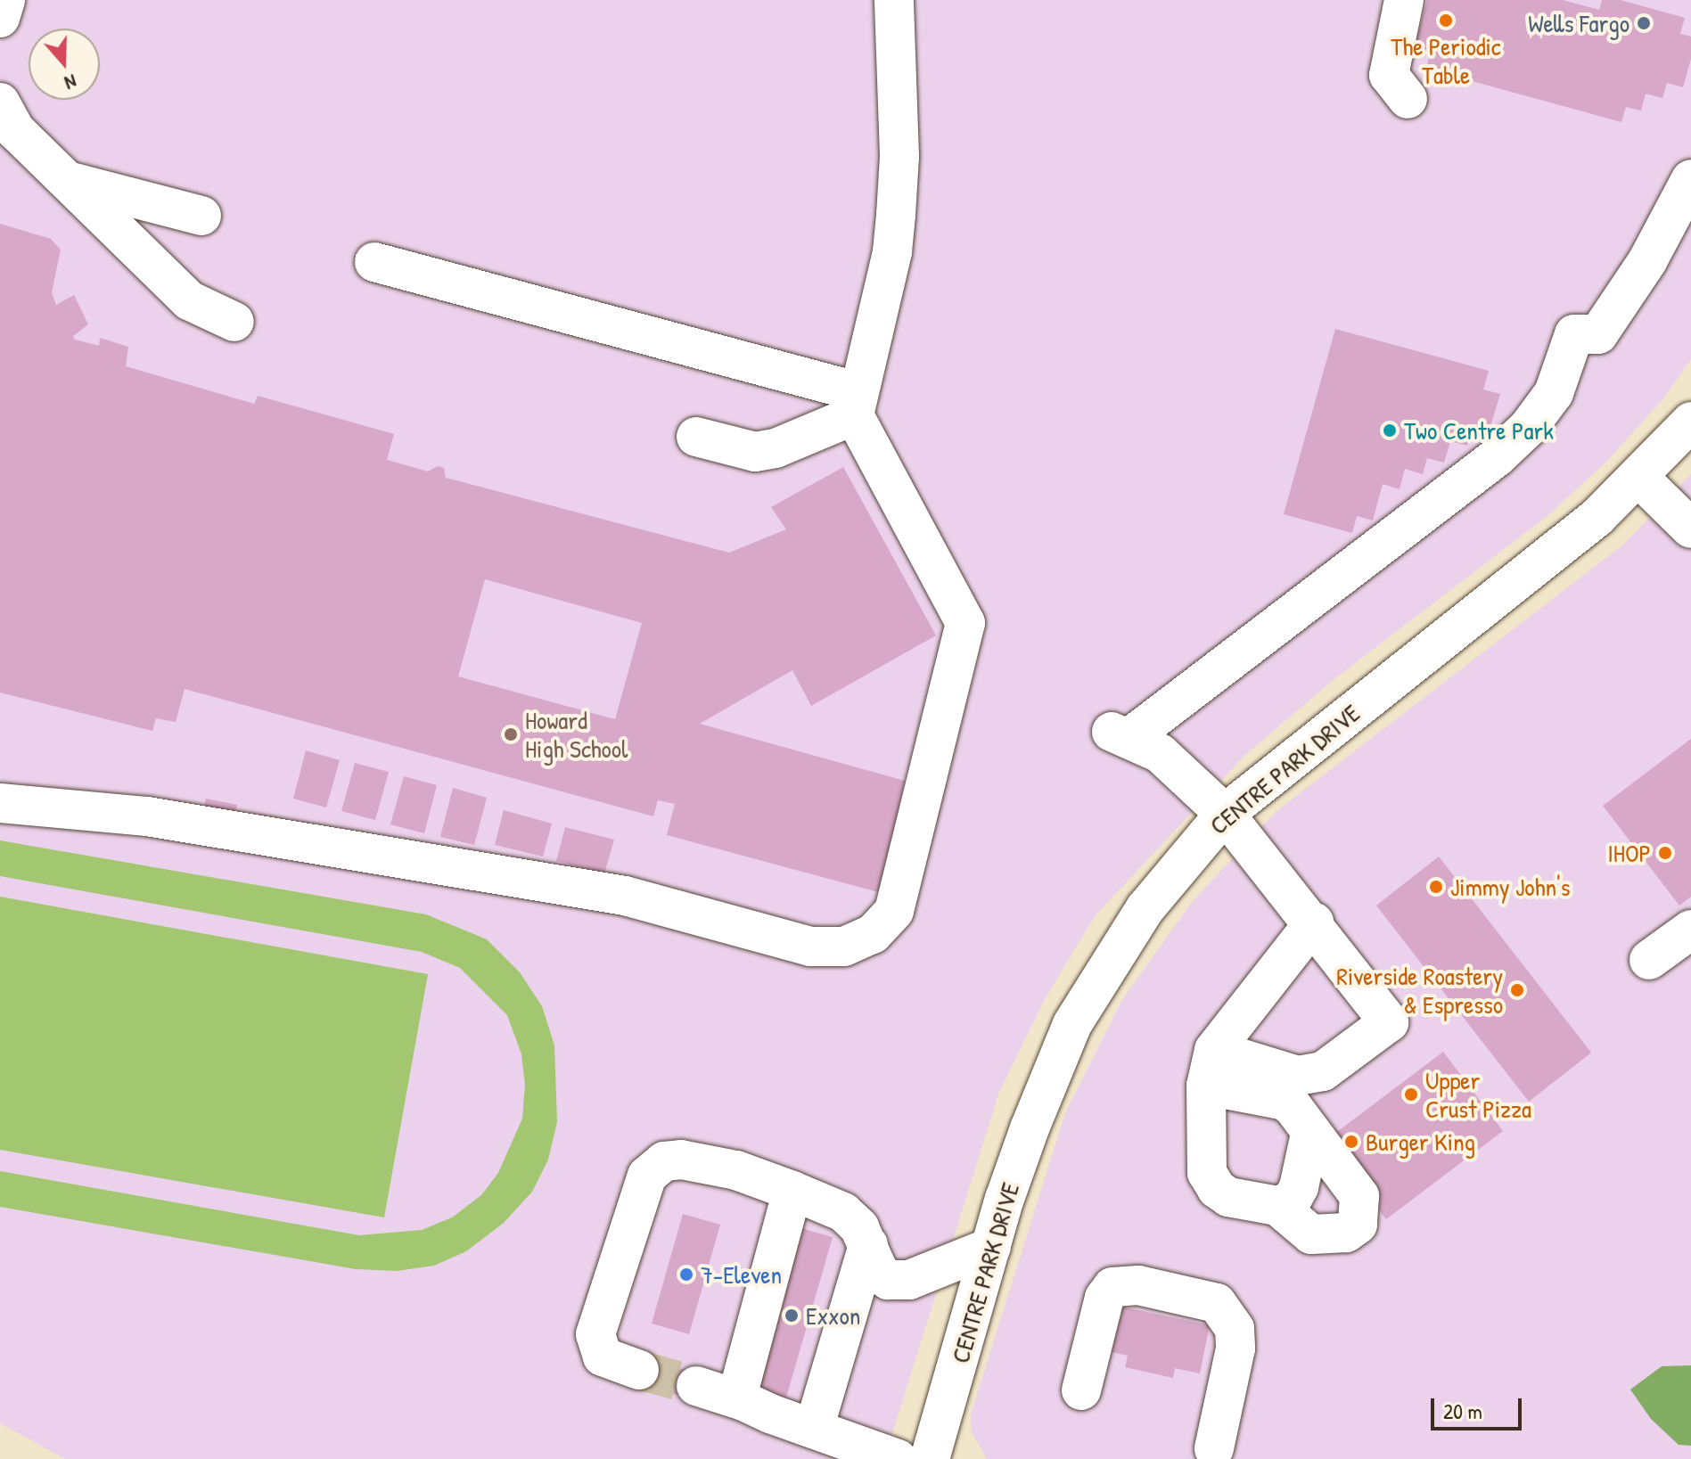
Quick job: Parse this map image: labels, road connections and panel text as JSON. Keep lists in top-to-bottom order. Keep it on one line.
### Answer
{"streets":{"street":["CENTRE PARK DRIVE"]},"places":["The Periodic Table","Wells Fargo","Two Centre Park","Howard High School","IHOP","Jimmy John's","Riverside Roastery & Espresso","Upper Crust Pizza","Burger King","7-Eleven","Exxon"],"scale_bar":"20 m","north":"bottom"}
